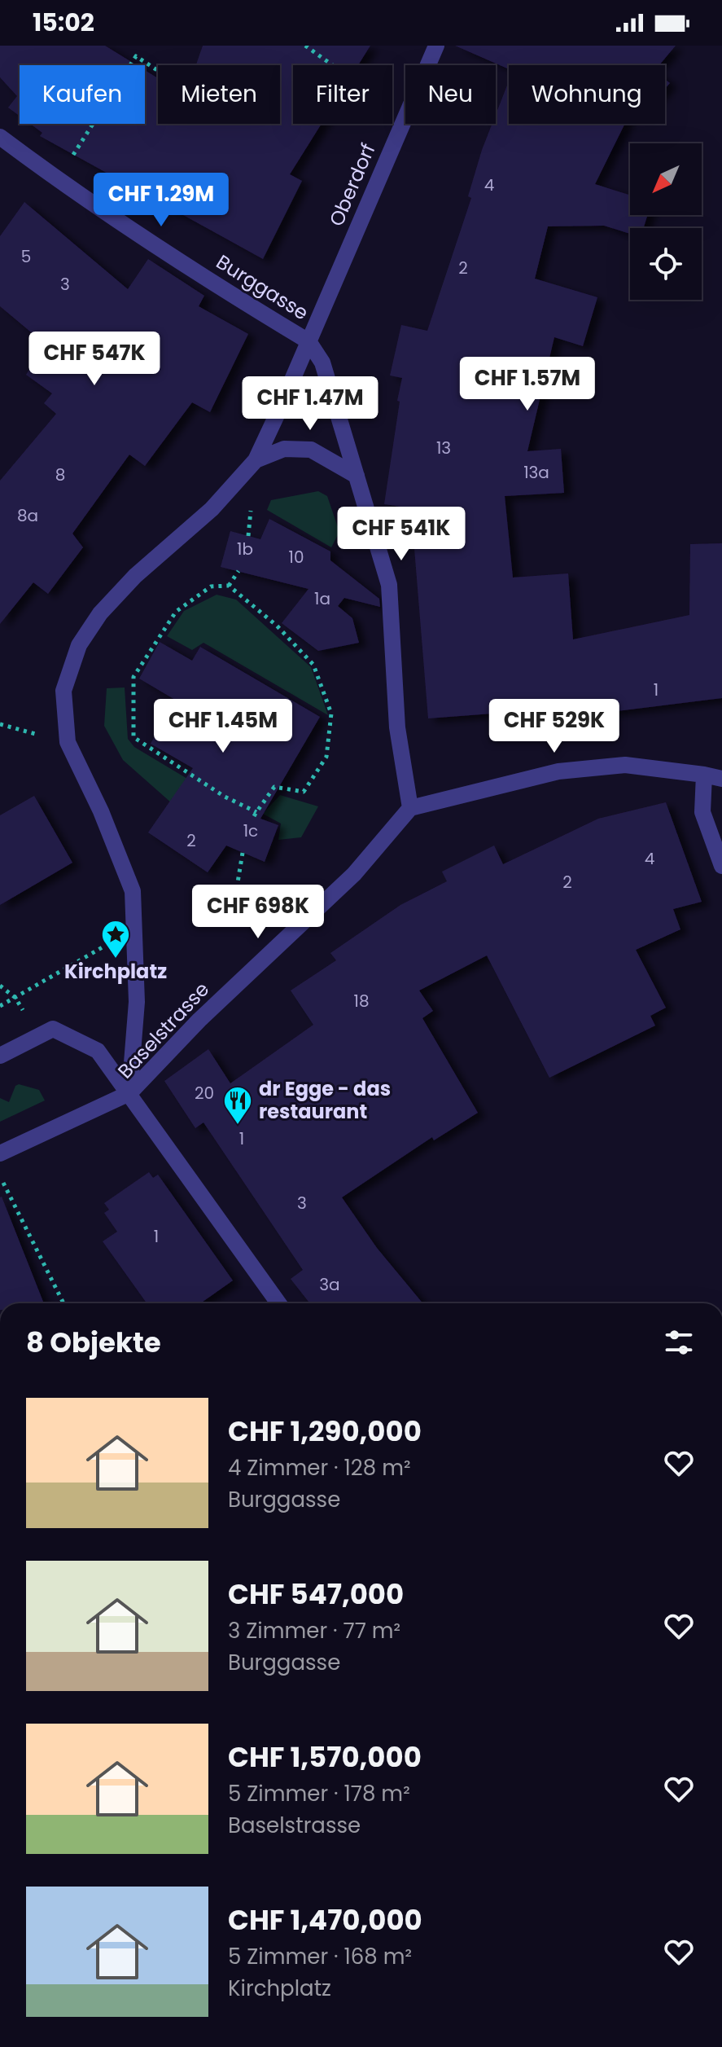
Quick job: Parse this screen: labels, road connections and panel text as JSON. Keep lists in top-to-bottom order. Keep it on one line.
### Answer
{"streets":{"street":["Oberdorf","Burggasse","Baselstrasse"]},"crossings":[["Oberdorf","Burggasse"]],"places":{"place":["Kirchplatz"],"restaurant":["dr Egge - das restaurant"]},"house_numbers":["4","5","2","3","13","13a","8","8a","1b","10","1a","1","1c","2","4","2","18","20","1","3","1","3a"],"north":"bottom left","page":{"status":"15:02","chip":["Kaufen","Mieten","Filter","Neu","Wohnung"],"price":["CHF 1.29M","CHF 547K","CHF 1.57M","CHF 1.47M","CHF 541K","CHF 1.45M","CHF 529K","CHF 698K"],"heading":"8 Objekte","list":[{"name":"CHF 1,290,000","note":"4 Zimmer · 128 m² · Burggasse"},{"name":"CHF 547,000","note":"3 Zimmer · 77 m² · Burggasse"},{"name":"CHF 1,570,000","note":"5 Zimmer · 178 m² · Baselstrasse"},{"name":"CHF 1,470,000","note":"5 Zimmer · 168 m² · Kirchplatz"}]}}
